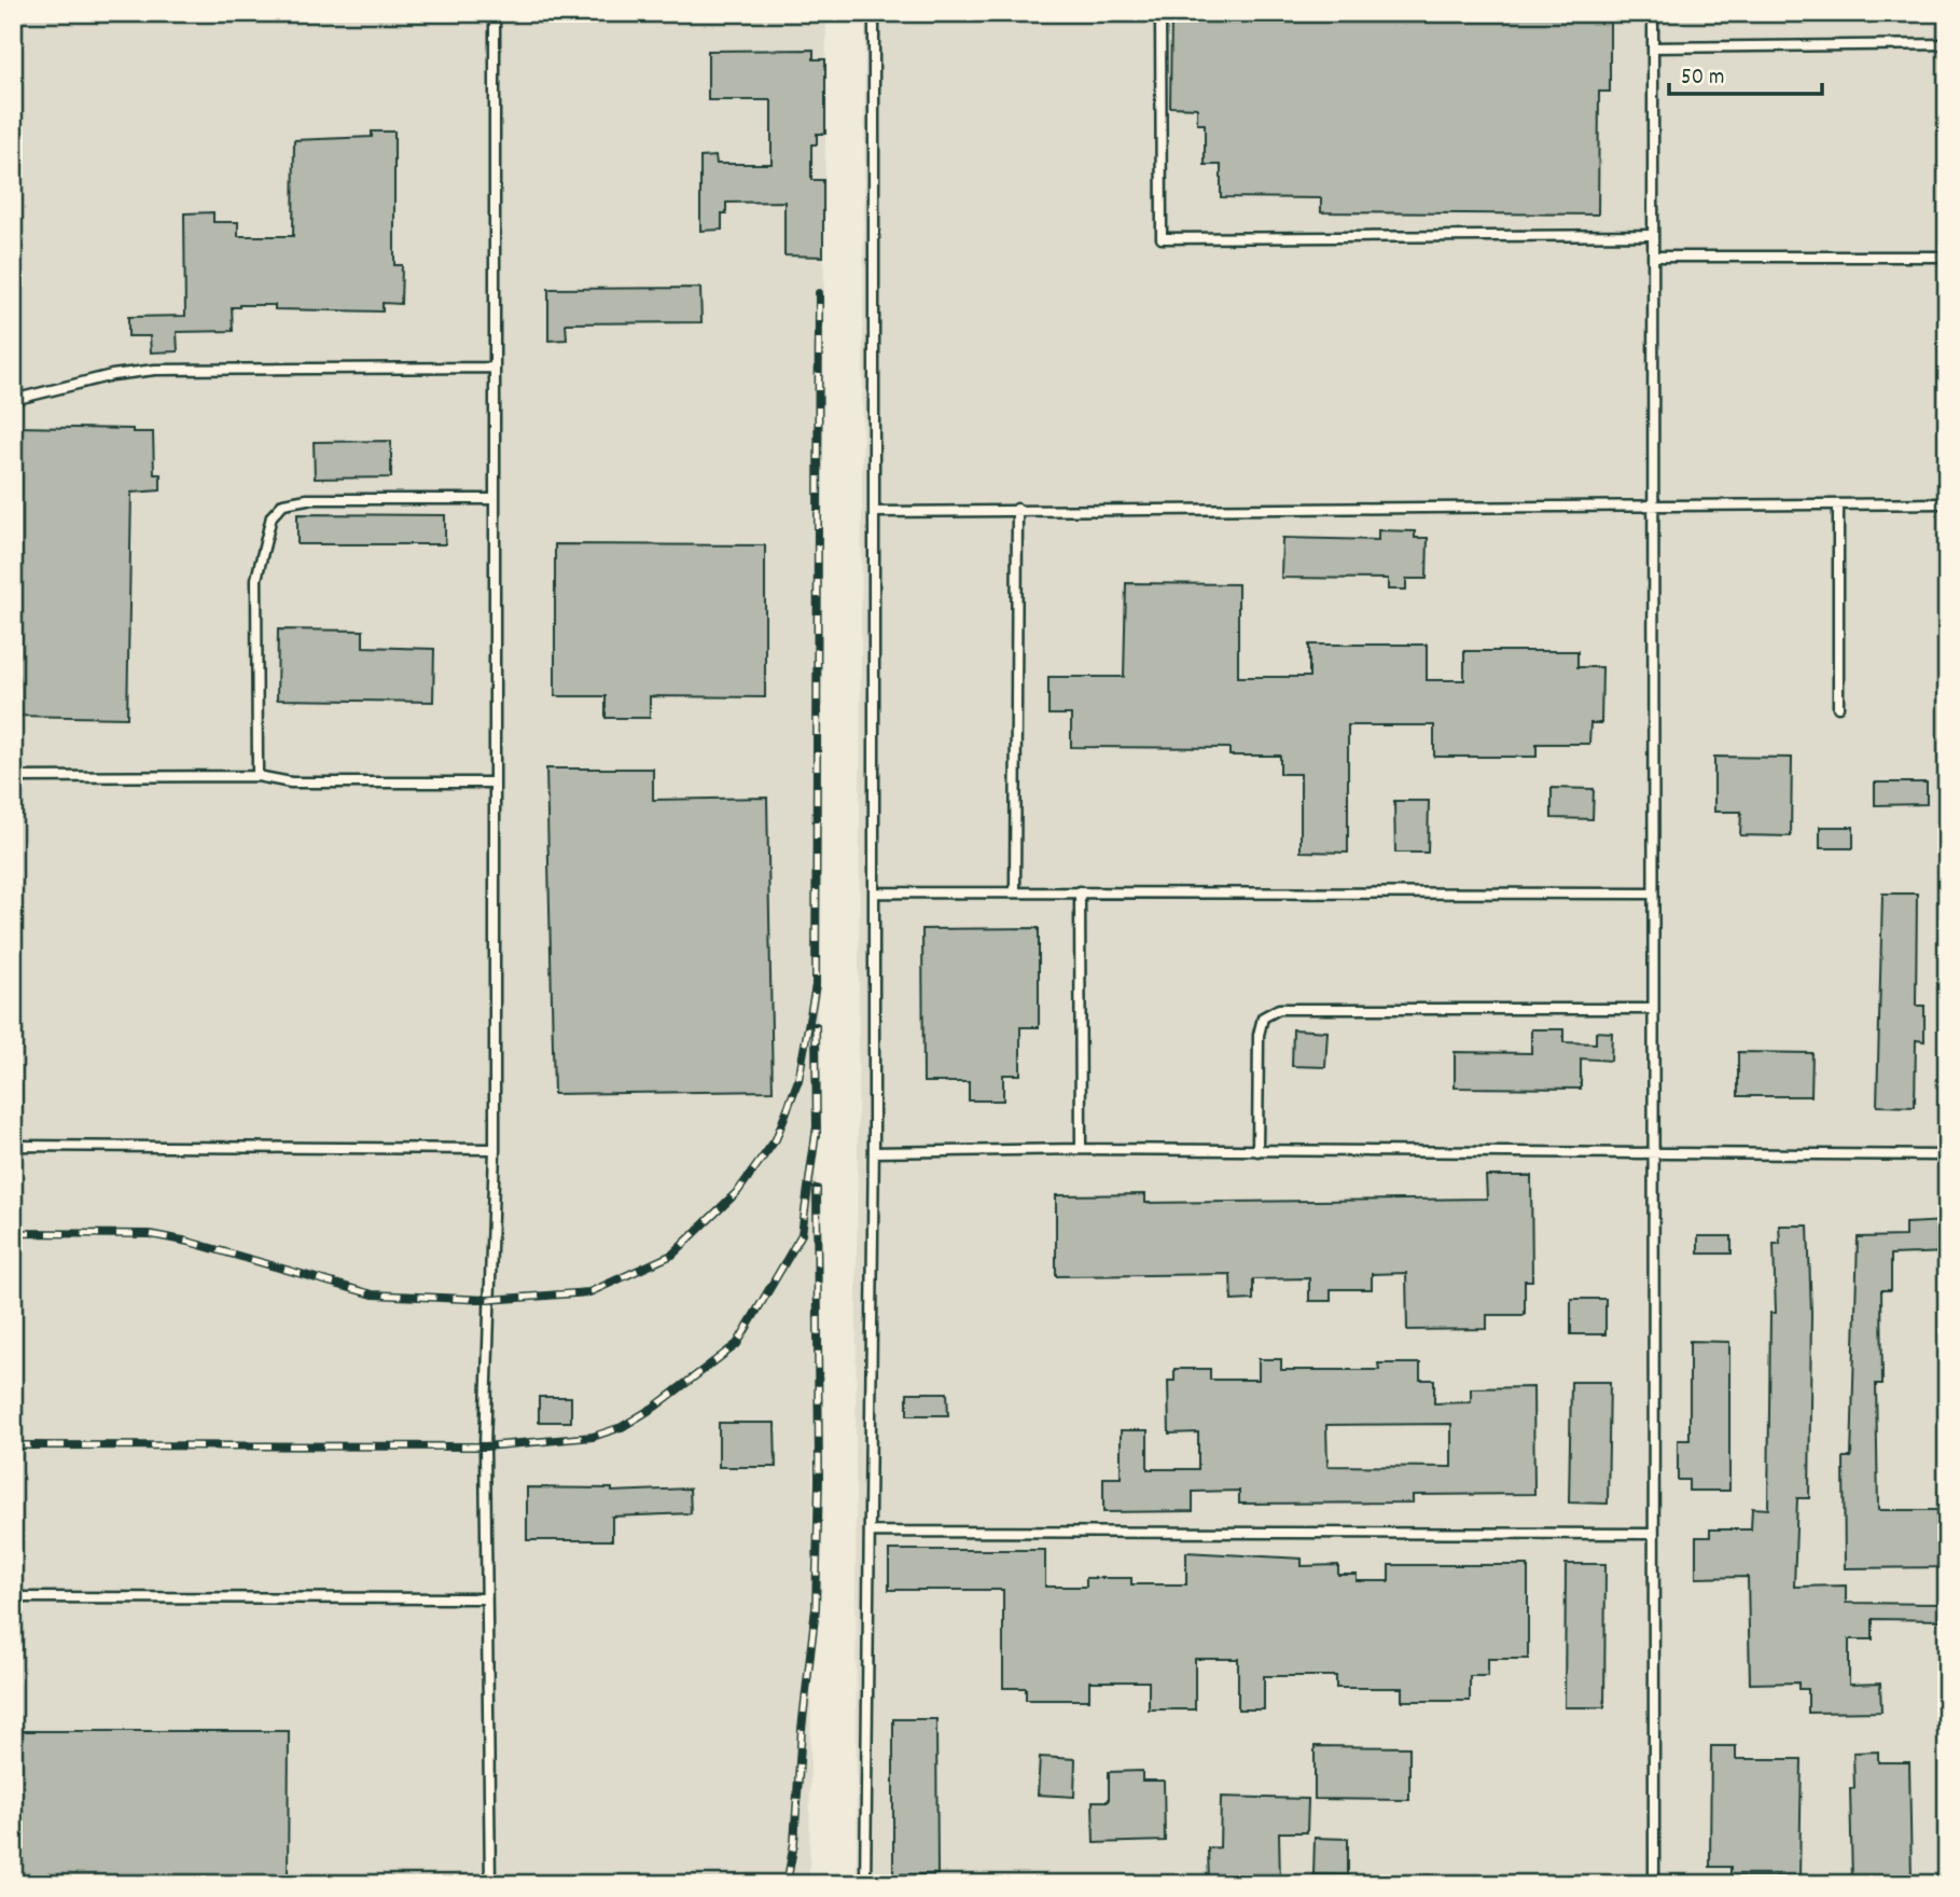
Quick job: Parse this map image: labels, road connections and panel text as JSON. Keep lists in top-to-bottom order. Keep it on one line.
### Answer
{"scale_bar":"50 m"}
